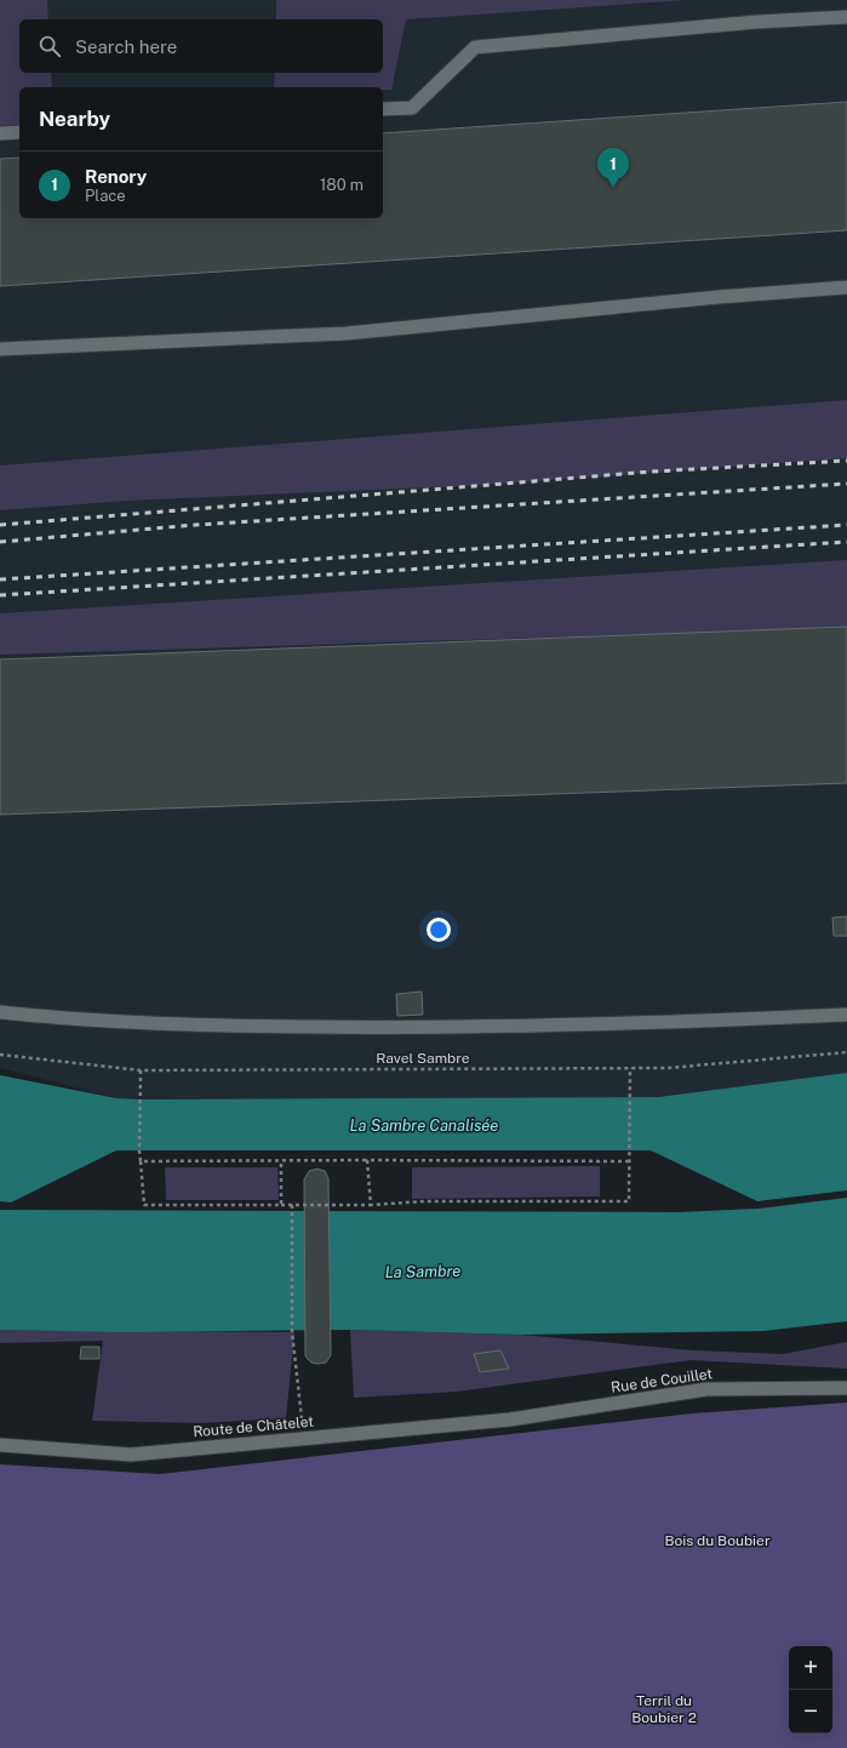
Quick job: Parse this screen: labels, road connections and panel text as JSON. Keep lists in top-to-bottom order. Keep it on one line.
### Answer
{"streets":{"main road":["Rue de Couillet","Route de Châtelet"],"path":["Ravel Sambre"]},"crossings":[["Rue de Couillet","Route de Châtelet"]],"water":["La Sambre Canalisée","La Sambre"],"parks":["Bois du Boubier","Terril du Boubier 2"],"page":{"search":"Search here","heading":"Nearby","pins":"1","list":[{"mark":"1","name":"Renory","note":"Place","value":"180 m"}],"map_buttons":["+","−"]}}
